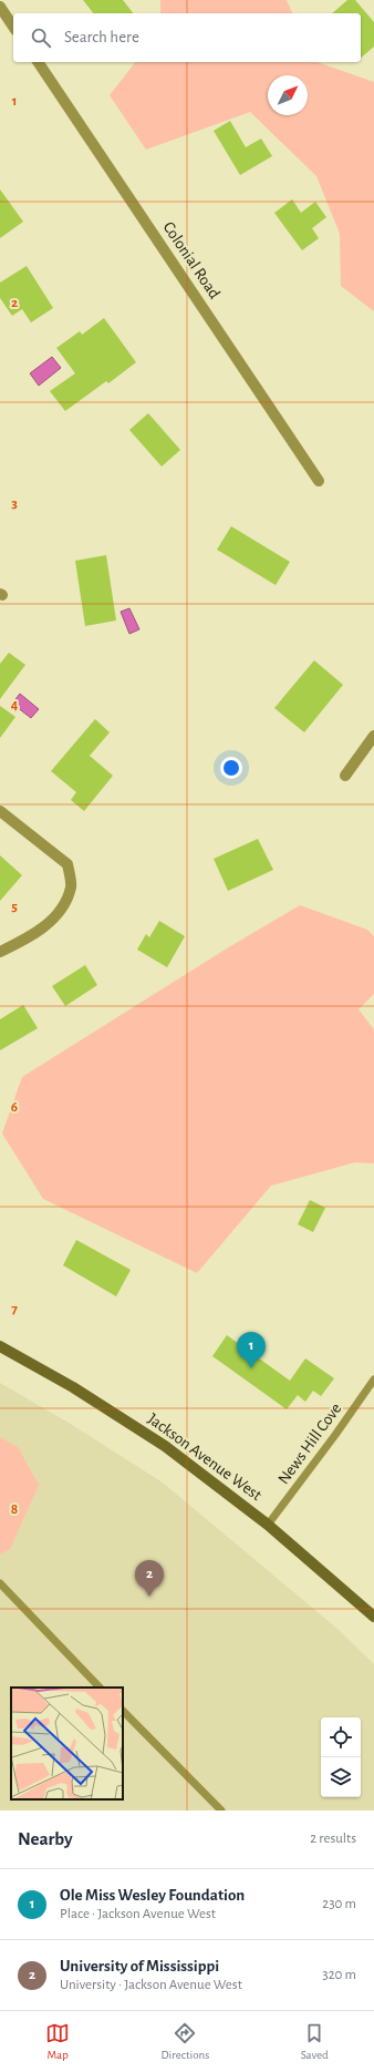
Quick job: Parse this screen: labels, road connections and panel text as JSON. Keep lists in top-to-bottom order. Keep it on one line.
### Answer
{"streets":{"main road":["Jackson Avenue West"],"street":["Colonial Road"],"lane":["News Hill Cove"]},"crossings":[["News Hill Cove","Jackson Avenue West"]],"north":"top right","page":{"search":"Search here","pins":["1","2"],"heading":["Nearby","2 results"],"list":[{"mark":"1","name":"Ole Miss Wesley Foundation","note":"Place · Jackson Avenue West","value":"230 m"},{"mark":"2","name":"University of Mississippi","note":"University · Jackson Avenue West","value":"320 m"}],"nav":["Map","Directions","Saved"]},"grid":{"rows":["1","2","3","4","5","6","7","8"]}}
